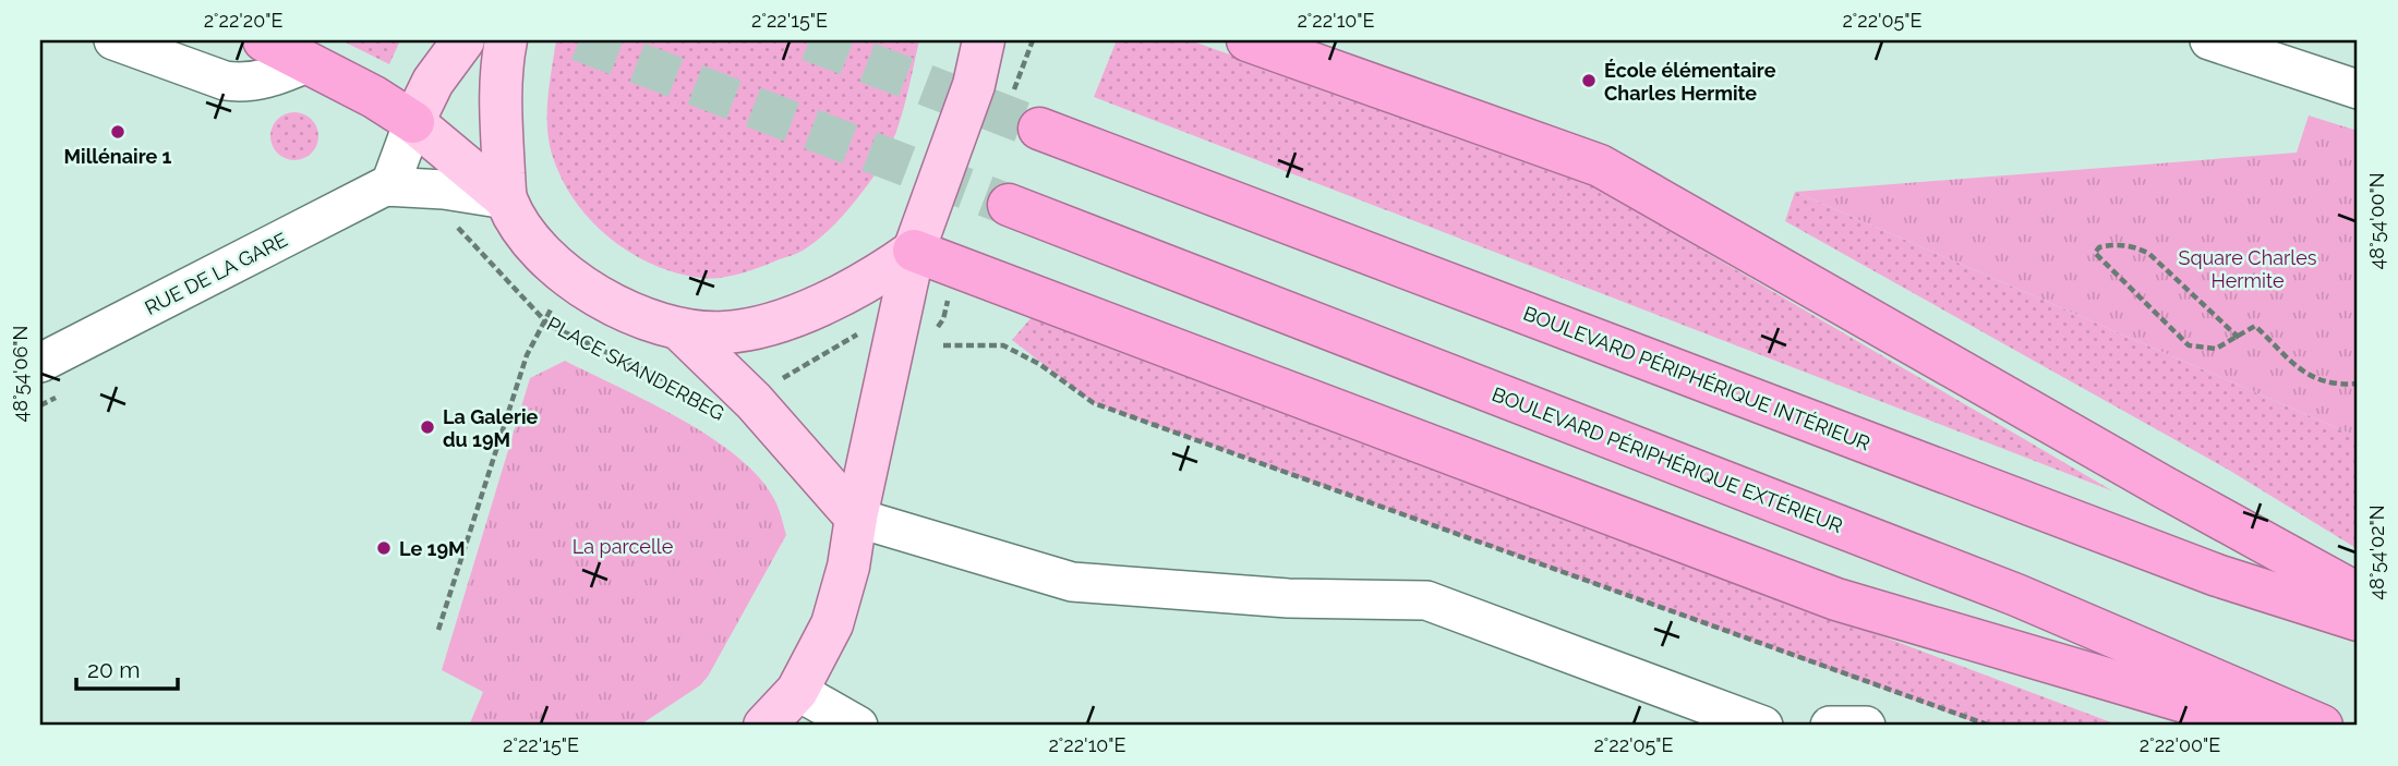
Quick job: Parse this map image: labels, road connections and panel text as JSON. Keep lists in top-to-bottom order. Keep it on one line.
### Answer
{"streets":{"highway":["BOULEVARD PÉRIPHÉRIQUE INTÉRIEUR","BOULEVARD PÉRIPHÉRIQUE EXTÉRIEUR"],"street":["RUE DE LA GARE"],"path":["PLACE SKANDERBEG"]},"parks":["Square Charles Hermite","La parcelle"],"places":["École élémentaire Charles Hermite","Millénaire 1","La Galerie du 19M","Le 19M"],"scale_bar":"20 m","coordinates":["2°22'20\"E","2°22'15\"E","2°22'10\"E","2°22'05\"E","48°54'00\"N","48°54'06\"N","48°54'02\"N","2°22'00\"E"]}
